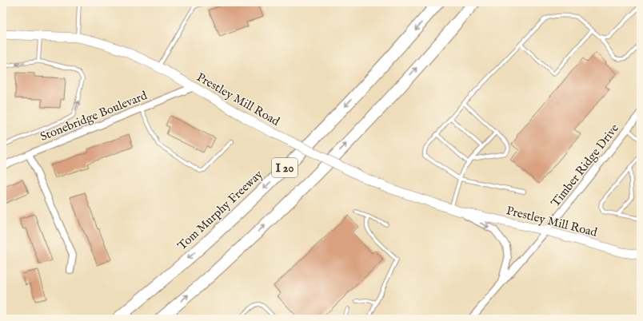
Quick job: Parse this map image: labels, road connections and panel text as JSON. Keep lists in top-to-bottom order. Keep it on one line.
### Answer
{"streets":{"highway":["I 20","Tom Murphy Freeway"],"street":["Prestley Mill Road","Stonebridge Boulevard","Timber Ridge Drive"]},"crossings":[["Prestley Mill Road","Stonebridge Boulevard"],["Prestley Mill Road","Timber Ridge Drive"]]}
